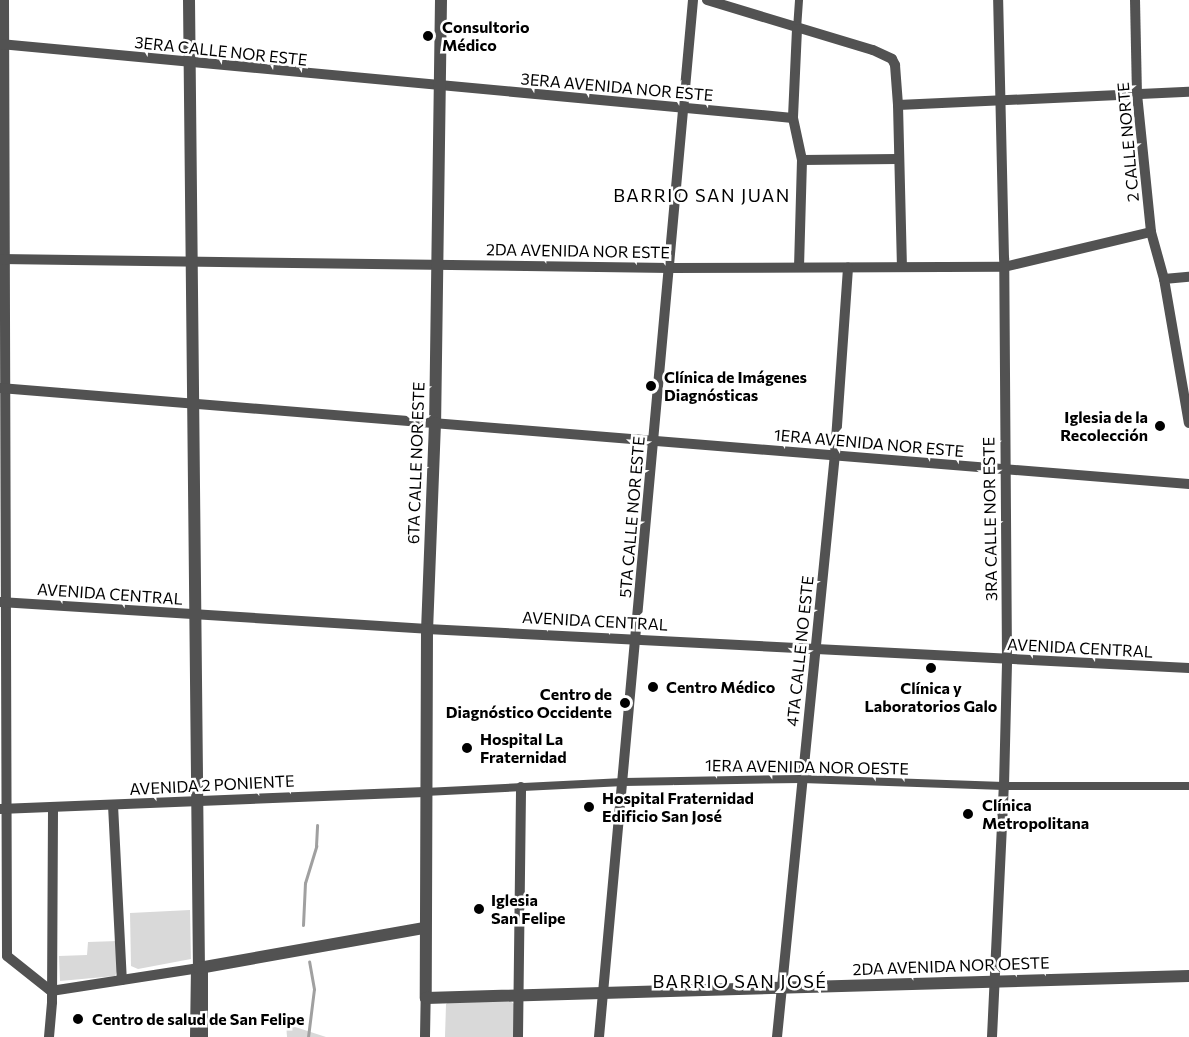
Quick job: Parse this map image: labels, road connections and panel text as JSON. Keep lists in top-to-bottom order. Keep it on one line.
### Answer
{"streets":{"street":["3ERA CALLE NOR ESTE","3ERA AVENIDA NOR ESTE","2 CALLE NORTE","2DA AVENIDA NOR ESTE","1ERA AVENIDA NOR ESTE","6TA CALLE NOR ESTE","5TA CALLE NOR ESTE","3RA CALLE NOR ESTE","AVENIDA CENTRAL","4TA CALLE NO ESTE","1ERA AVENIDA NOR OESTE","AVENIDA 2 PONIENTE","2DA AVENIDA NOR OESTE"]},"crossings":[["3ERA CALLE NOR ESTE","3ERA AVENIDA NOR ESTE"],["3ERA CALLE NOR ESTE","6TA CALLE NOR ESTE"],["3ERA AVENIDA NOR ESTE","6TA CALLE NOR ESTE"],["3ERA AVENIDA NOR ESTE","5TA CALLE NOR ESTE"],["2 CALLE NORTE","2DA AVENIDA NOR ESTE"],["2DA AVENIDA NOR ESTE","6TA CALLE NOR ESTE"],["2DA AVENIDA NOR ESTE","5TA CALLE NOR ESTE"],["2DA AVENIDA NOR ESTE","3RA CALLE NOR ESTE"],["2DA AVENIDA NOR ESTE","4TA CALLE NO ESTE"],["1ERA AVENIDA NOR ESTE","5TA CALLE NOR ESTE"],["1ERA AVENIDA NOR ESTE","3RA CALLE NOR ESTE"],["1ERA AVENIDA NOR ESTE","4TA CALLE NO ESTE"],["6TA CALLE NOR ESTE","AVENIDA CENTRAL"],["6TA CALLE NOR ESTE","1ERA AVENIDA NOR OESTE"],["6TA CALLE NOR ESTE","AVENIDA 2 PONIENTE"],["6TA CALLE NOR ESTE","2DA AVENIDA NOR OESTE"],["5TA CALLE NOR ESTE","AVENIDA CENTRAL"],["5TA CALLE NOR ESTE","1ERA AVENIDA NOR OESTE"],["5TA CALLE NOR ESTE","2DA AVENIDA NOR OESTE"],["3RA CALLE NOR ESTE","AVENIDA CENTRAL"],["3RA CALLE NOR ESTE","1ERA AVENIDA NOR OESTE"],["3RA CALLE NOR ESTE","2DA AVENIDA NOR OESTE"],["AVENIDA CENTRAL","4TA CALLE NO ESTE"],["4TA CALLE NO ESTE","1ERA AVENIDA NOR OESTE"],["4TA CALLE NO ESTE","2DA AVENIDA NOR OESTE"],["1ERA AVENIDA NOR OESTE","AVENIDA 2 PONIENTE"]],"districts":["BARRIO SAN JUAN","BARRIO SAN JOSÉ"],"places":["Consultorio Médico","Clínica de Imágenes Diagnósticas","Iglesia de la Recolección","Clínica y Laboratorios Galo","Centro Médico","Centro de Diagnóstico Occidente","Hospital La Fraternidad","Hospital Fraternidad Edificio San José","Clínica Metropolitana","Iglesia San Felipe","Centro de salud de San Felipe"]}
